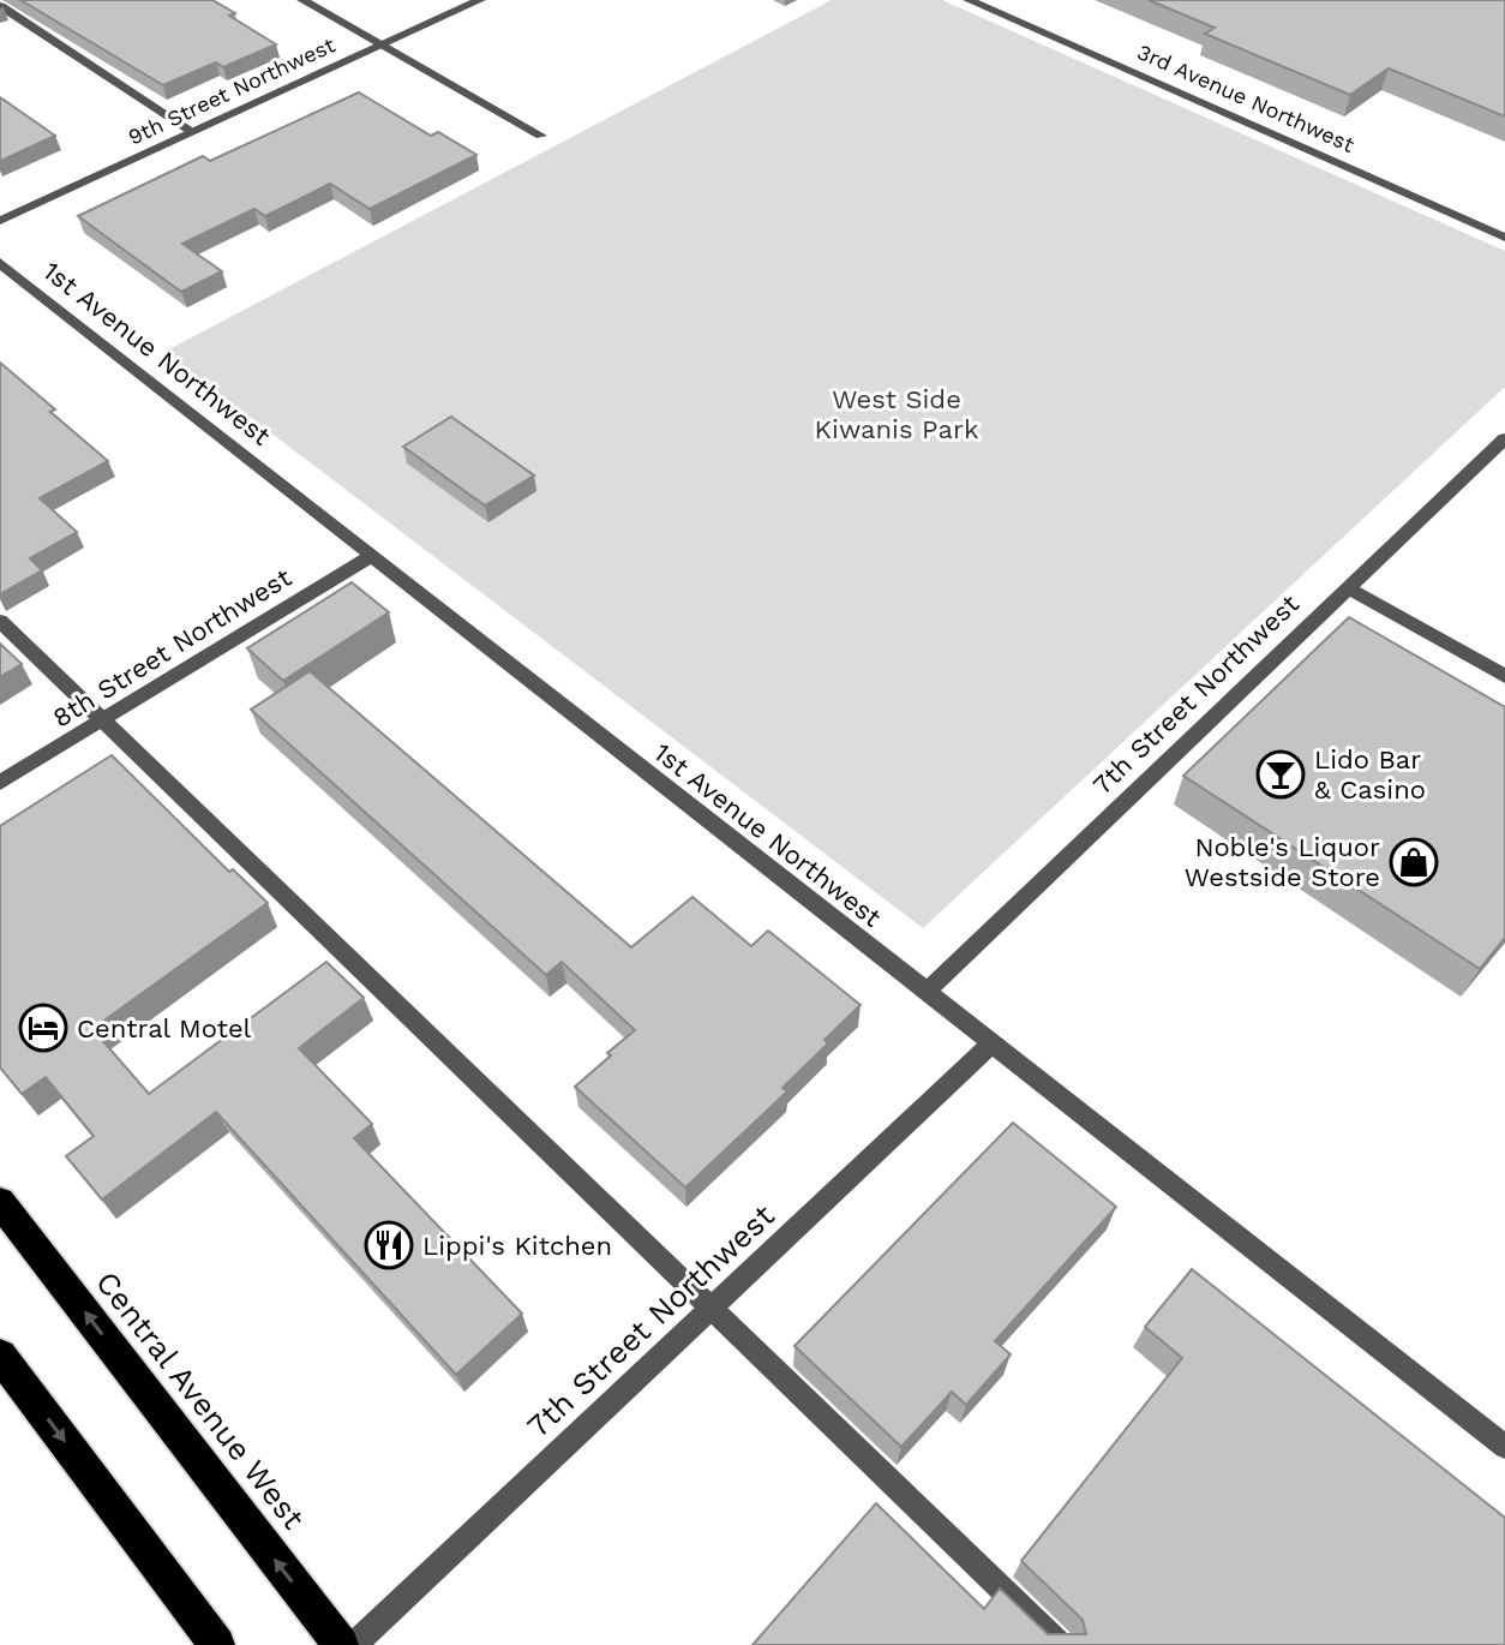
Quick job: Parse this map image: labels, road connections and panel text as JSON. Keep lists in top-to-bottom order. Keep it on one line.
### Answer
{"streets":{"highway":["Central Avenue West"],"street":["9th Street Northwest","3rd Avenue Northwest","1st Avenue Northwest","8th Street Northwest","7th Street Northwest"]},"crossings":[["1st Avenue Northwest","8th Street Northwest"],["1st Avenue Northwest","7th Street Northwest"]],"parks":["West Side Kiwanis Park"],"places":{"bar":["Lido Bar & Casino"],"shop":["Noble's Liquor Westside Store"],"hotel":["Central Motel"],"restaurant":["Lippi's Kitchen"]}}
